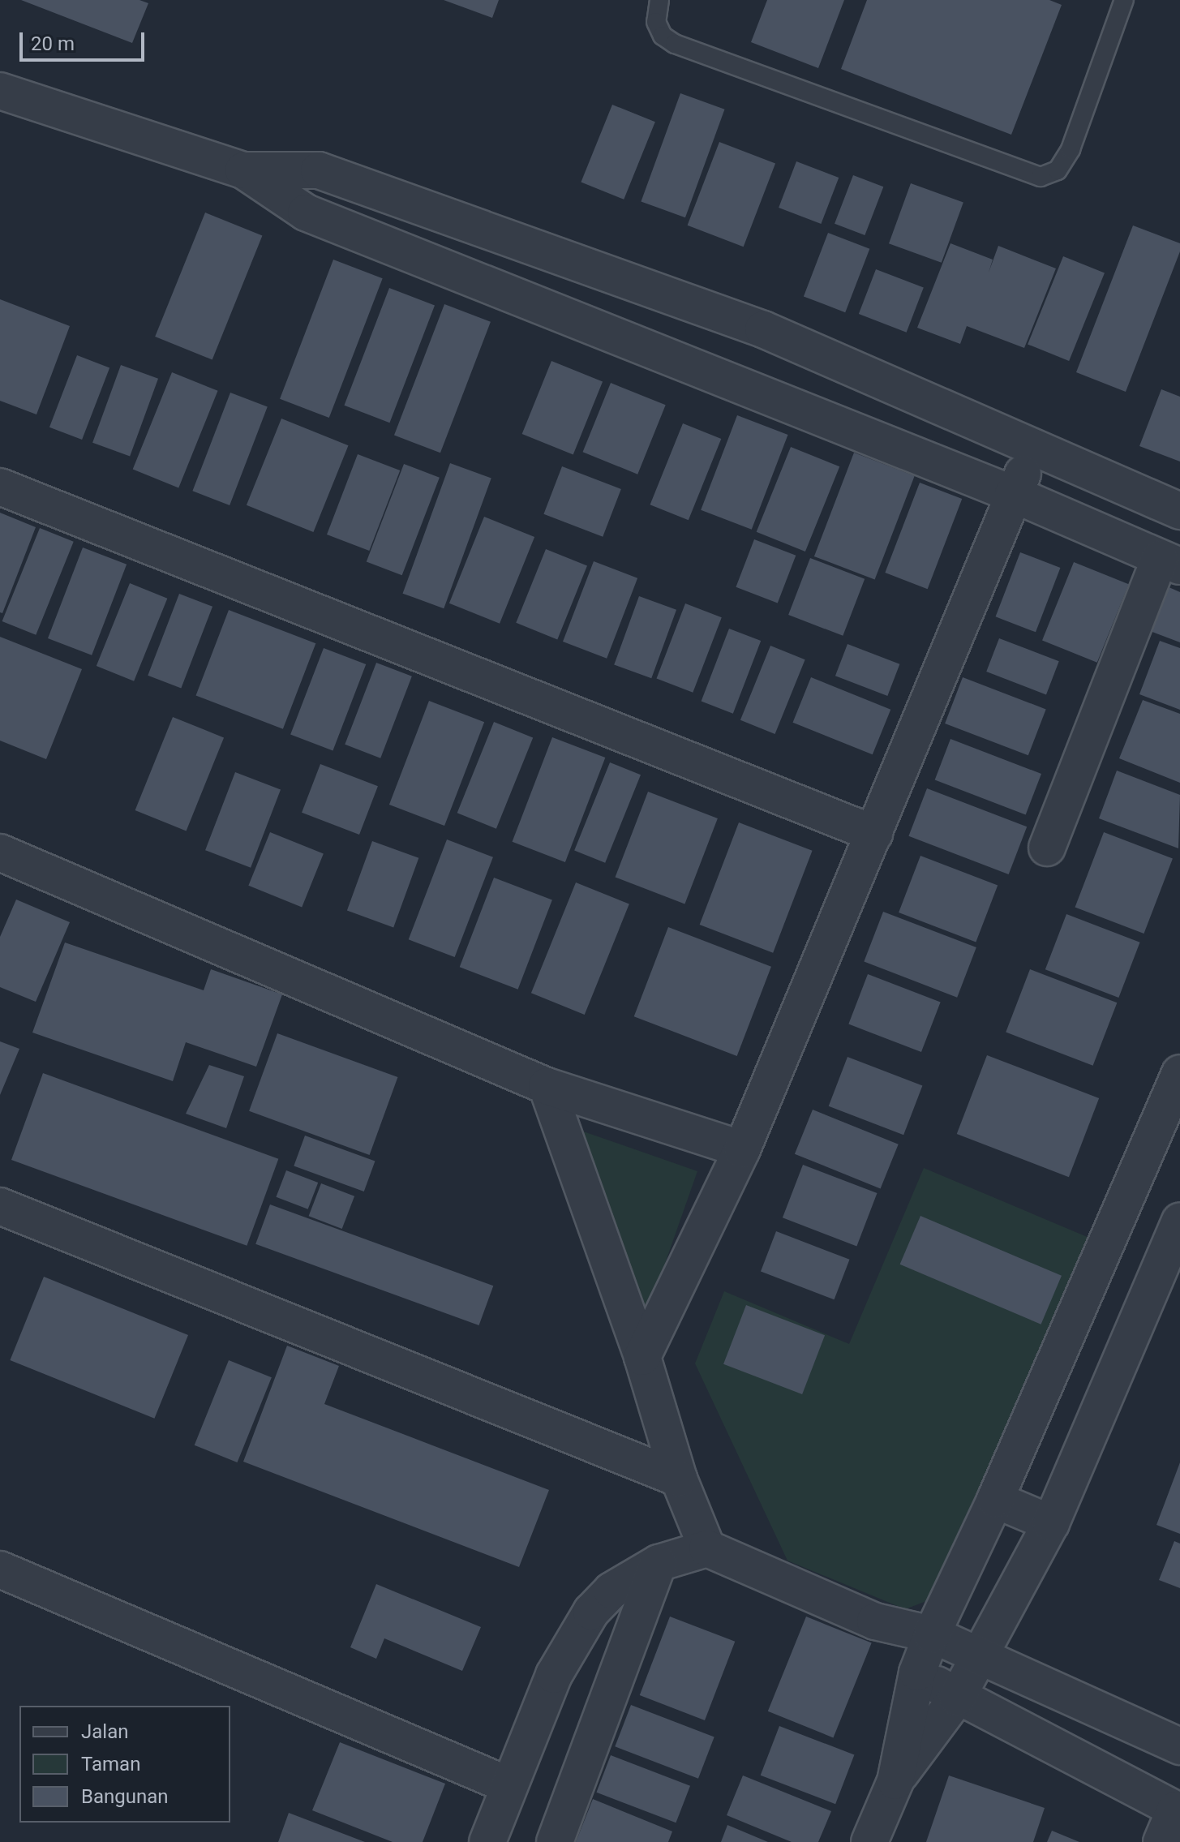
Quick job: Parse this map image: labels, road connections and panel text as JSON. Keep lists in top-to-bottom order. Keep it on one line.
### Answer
{"legend":["Jalan","Taman","Bangunan"],"scale_bar":"20 m"}
